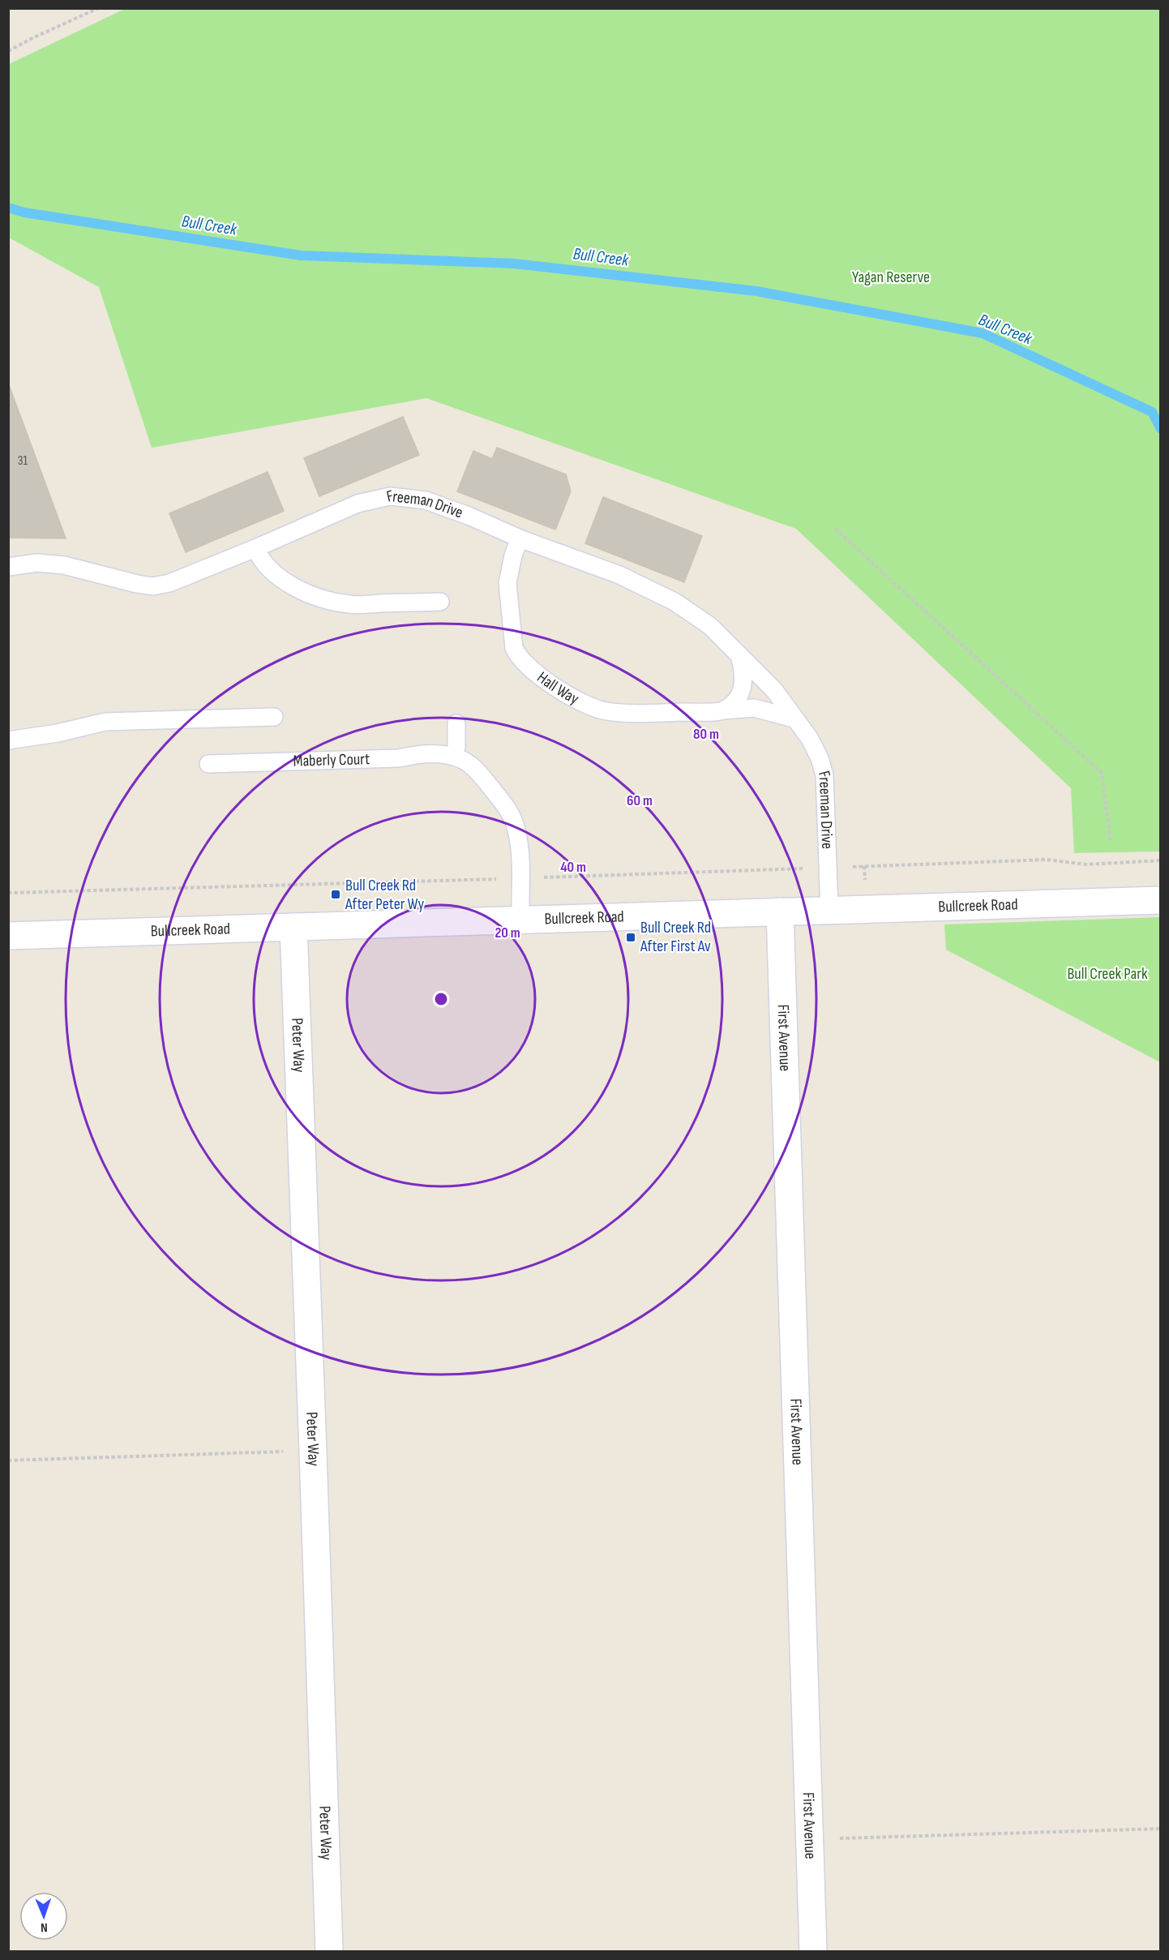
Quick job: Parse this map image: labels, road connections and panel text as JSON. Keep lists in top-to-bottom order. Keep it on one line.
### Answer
{"streets":{"street":["Bullcreek Road","First Avenue","Peter Way"],"lane":["Freeman Drive","Hall Way","Maberly Court"]},"crossings":[["Freeman Drive","Hall Way"],["Freeman Drive","Bullcreek Road"],["Maberly Court","Bullcreek Road"],["Bullcreek Road","First Avenue"],["Bullcreek Road","Peter Way"]],"water":["Bull Creek"],"parks":["Yagan Reserve","Bull Creek Park"],"places":{"transit":["Bull Creek Rd After Peter Wy","Bull Creek Rd After First Av"]},"house_numbers":["31"],"north":"bottom","rings":["80 m","60 m","40 m","20 m"]}
